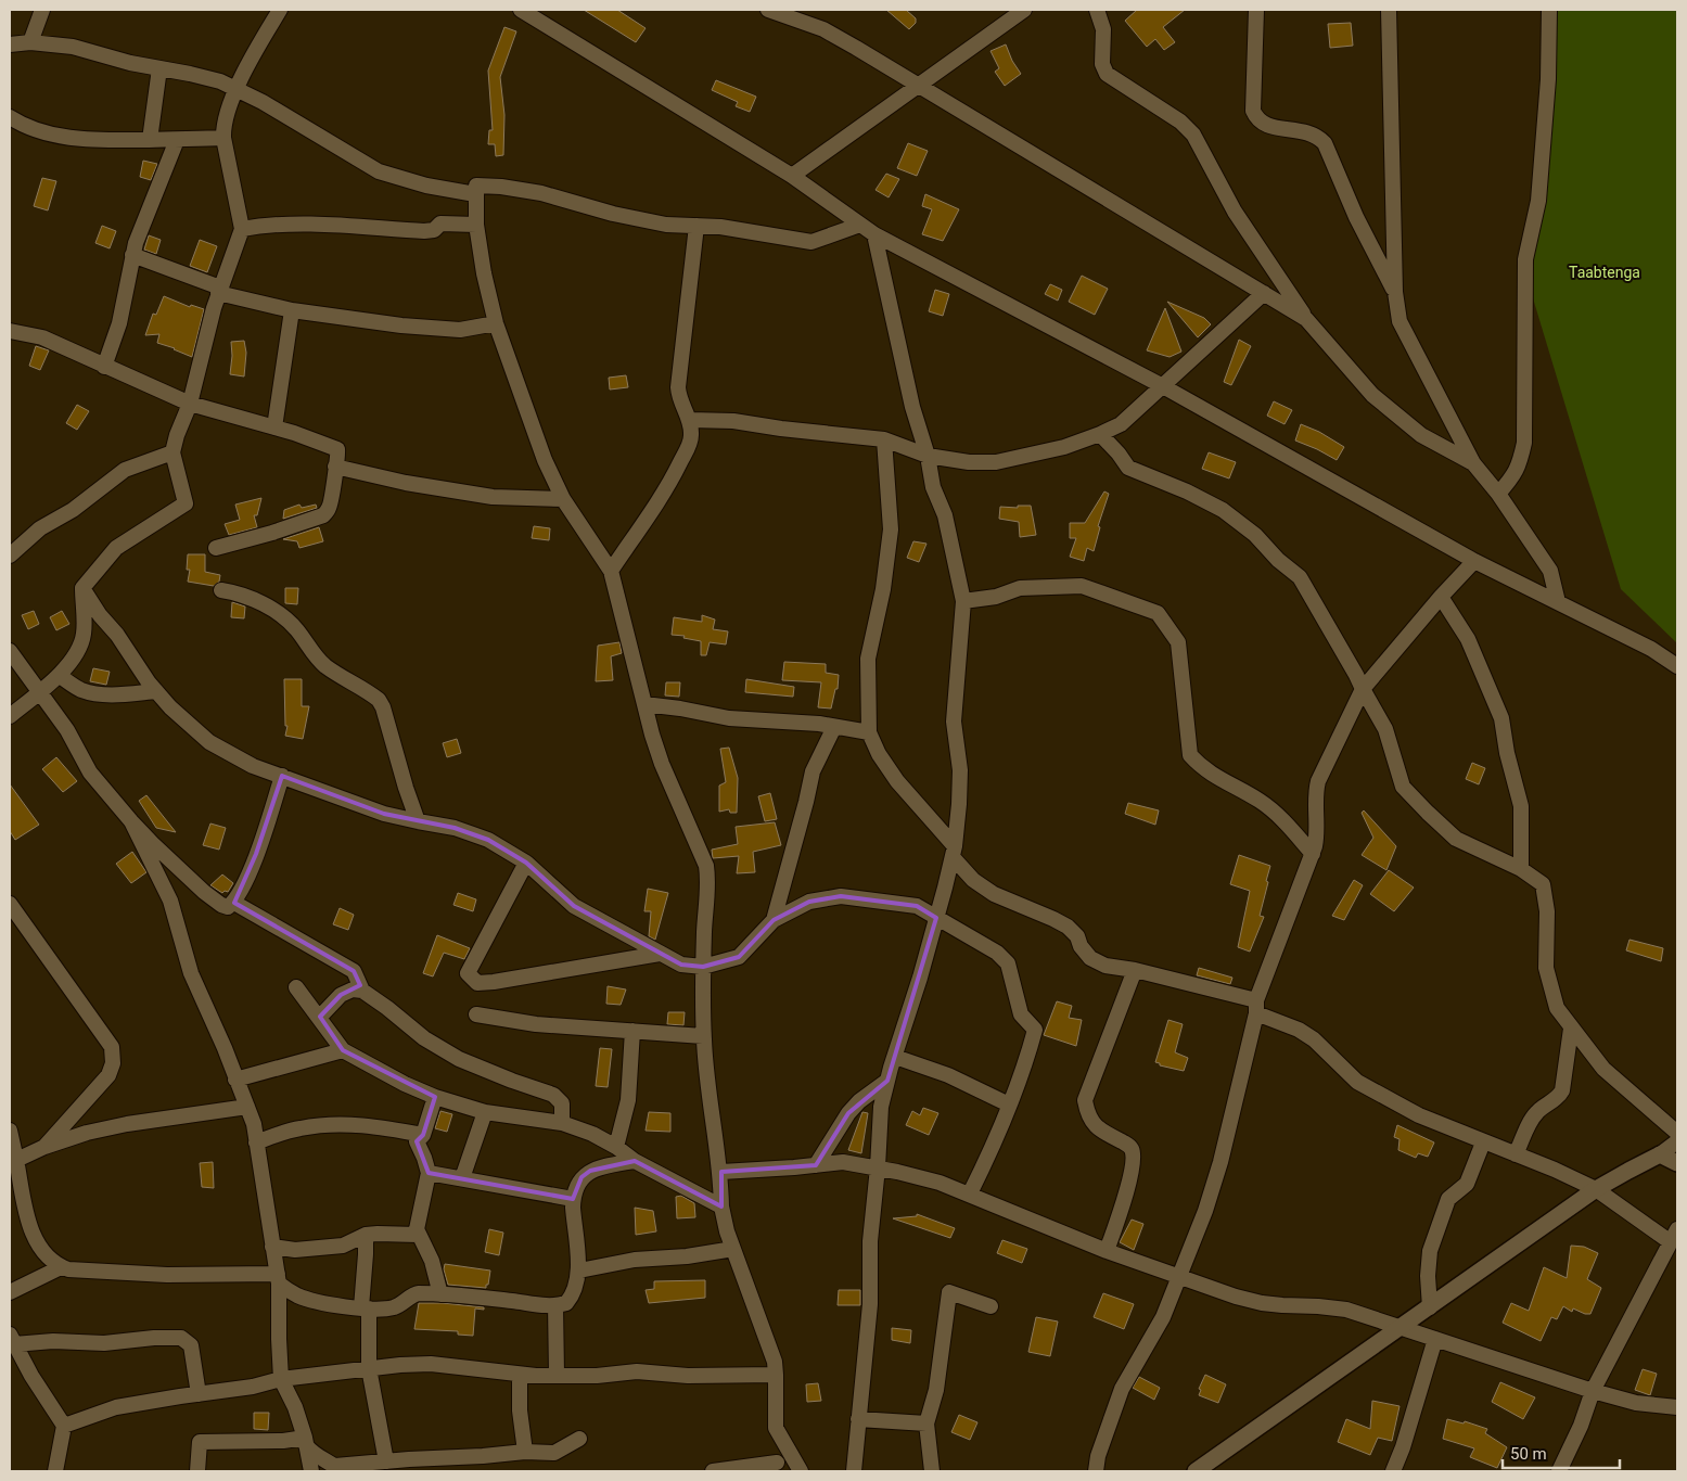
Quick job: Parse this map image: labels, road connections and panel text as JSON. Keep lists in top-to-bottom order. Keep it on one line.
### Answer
{"parks":["Taabtenga"],"scale_bar":"50 m"}
